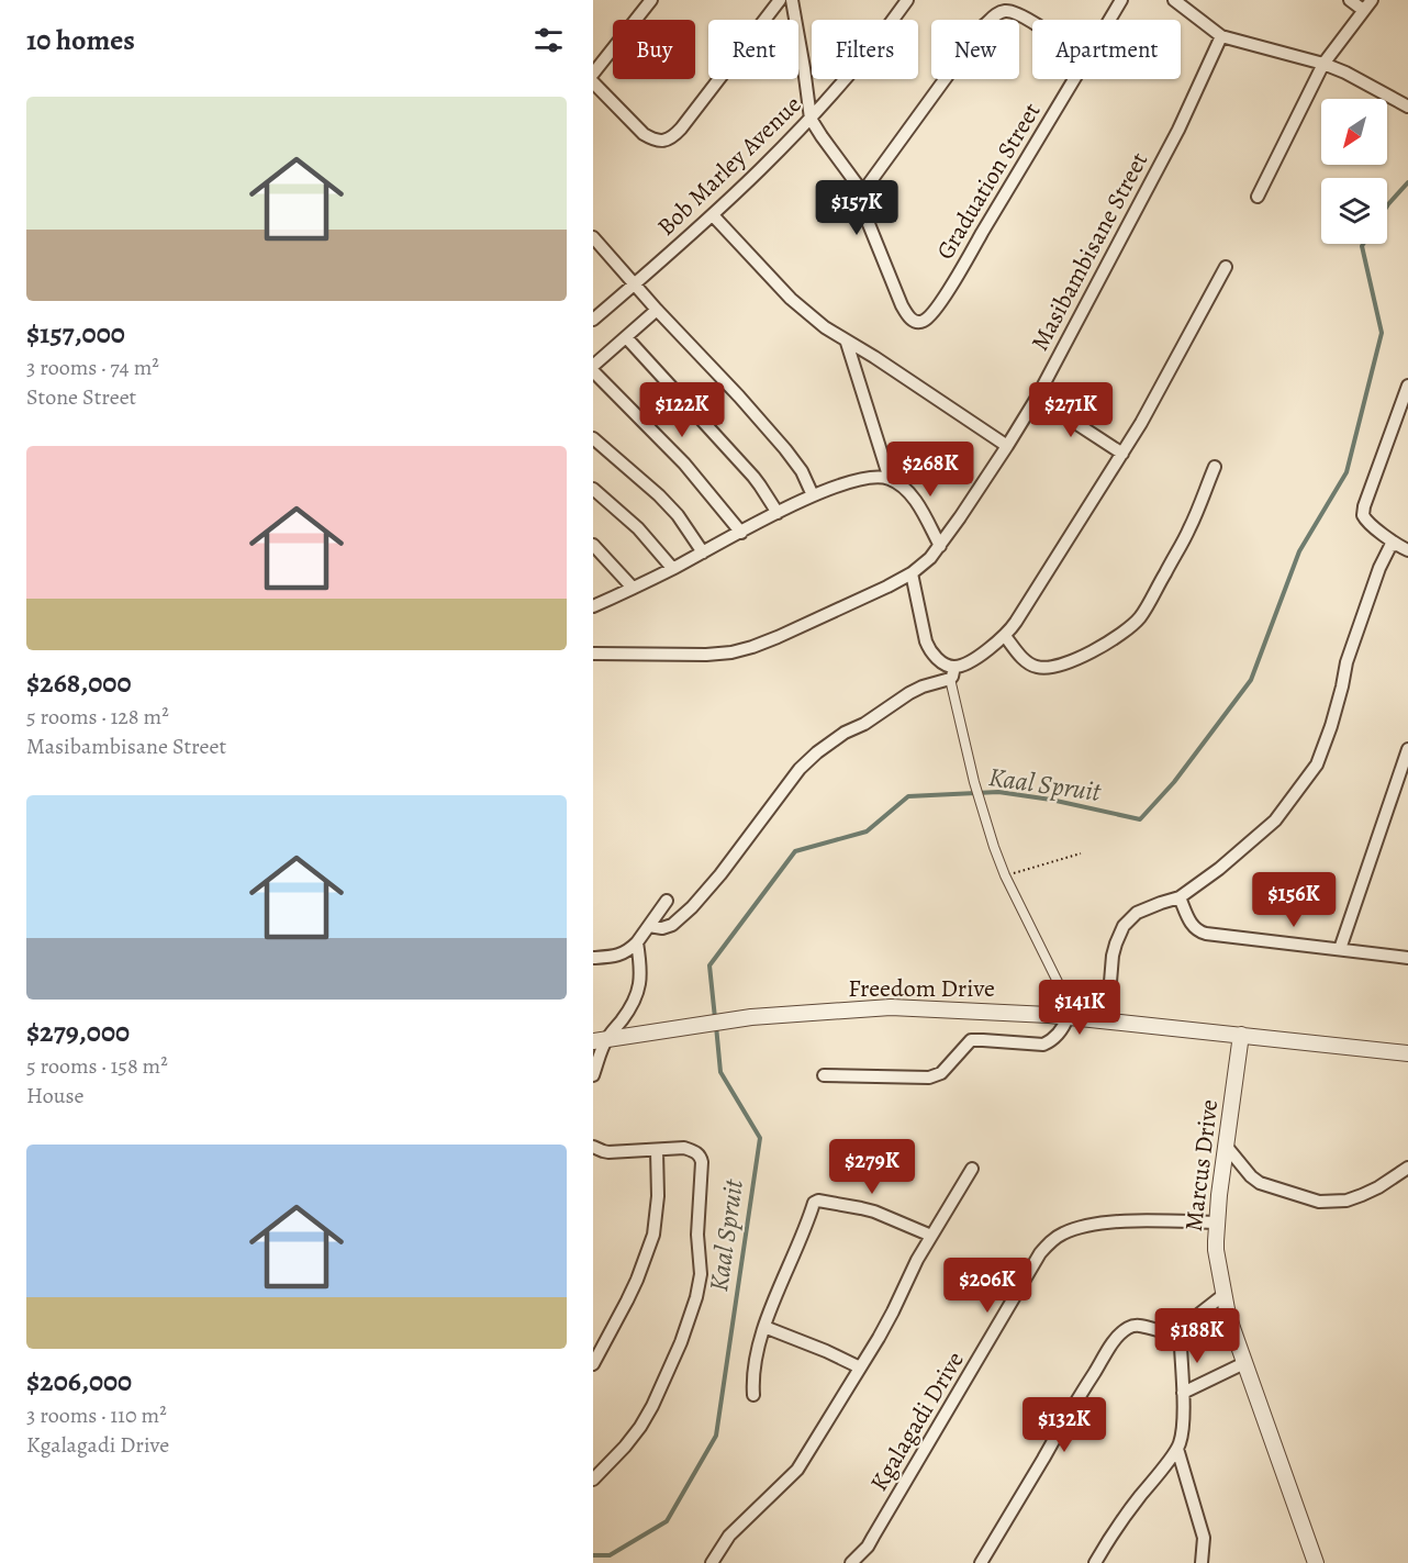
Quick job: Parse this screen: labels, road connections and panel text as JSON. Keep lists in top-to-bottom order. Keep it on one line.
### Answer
{"streets":{"street":["Bob Marley Avenue","Graduation Street","Masibambisane Street","Freedom Drive","Marcus Drive","Kgalagadi Drive"]},"crossings":[["Freedom Drive","Marcus Drive"],["Marcus Drive","Kgalagadi Drive"]],"water":["Kaal Spruit"],"north":"bottom left","page":{"heading":"10 homes","chip":["Buy","Rent","Filters","New","Apartment"],"list":[{"name":"$157,000","note":"3 rooms · 74 m² · Stone Street"},{"name":"$268,000","note":"5 rooms · 128 m² · Masibambisane Street"},{"name":"$279,000","note":"5 rooms · 158 m² · House"},{"name":"$206,000","note":"3 rooms · 110 m² · Kgalagadi Drive"}],"price":["$157K","$122K","$271K","$268K","$156K","$141K","$279K","$206K","$188K","$132K"]}}
